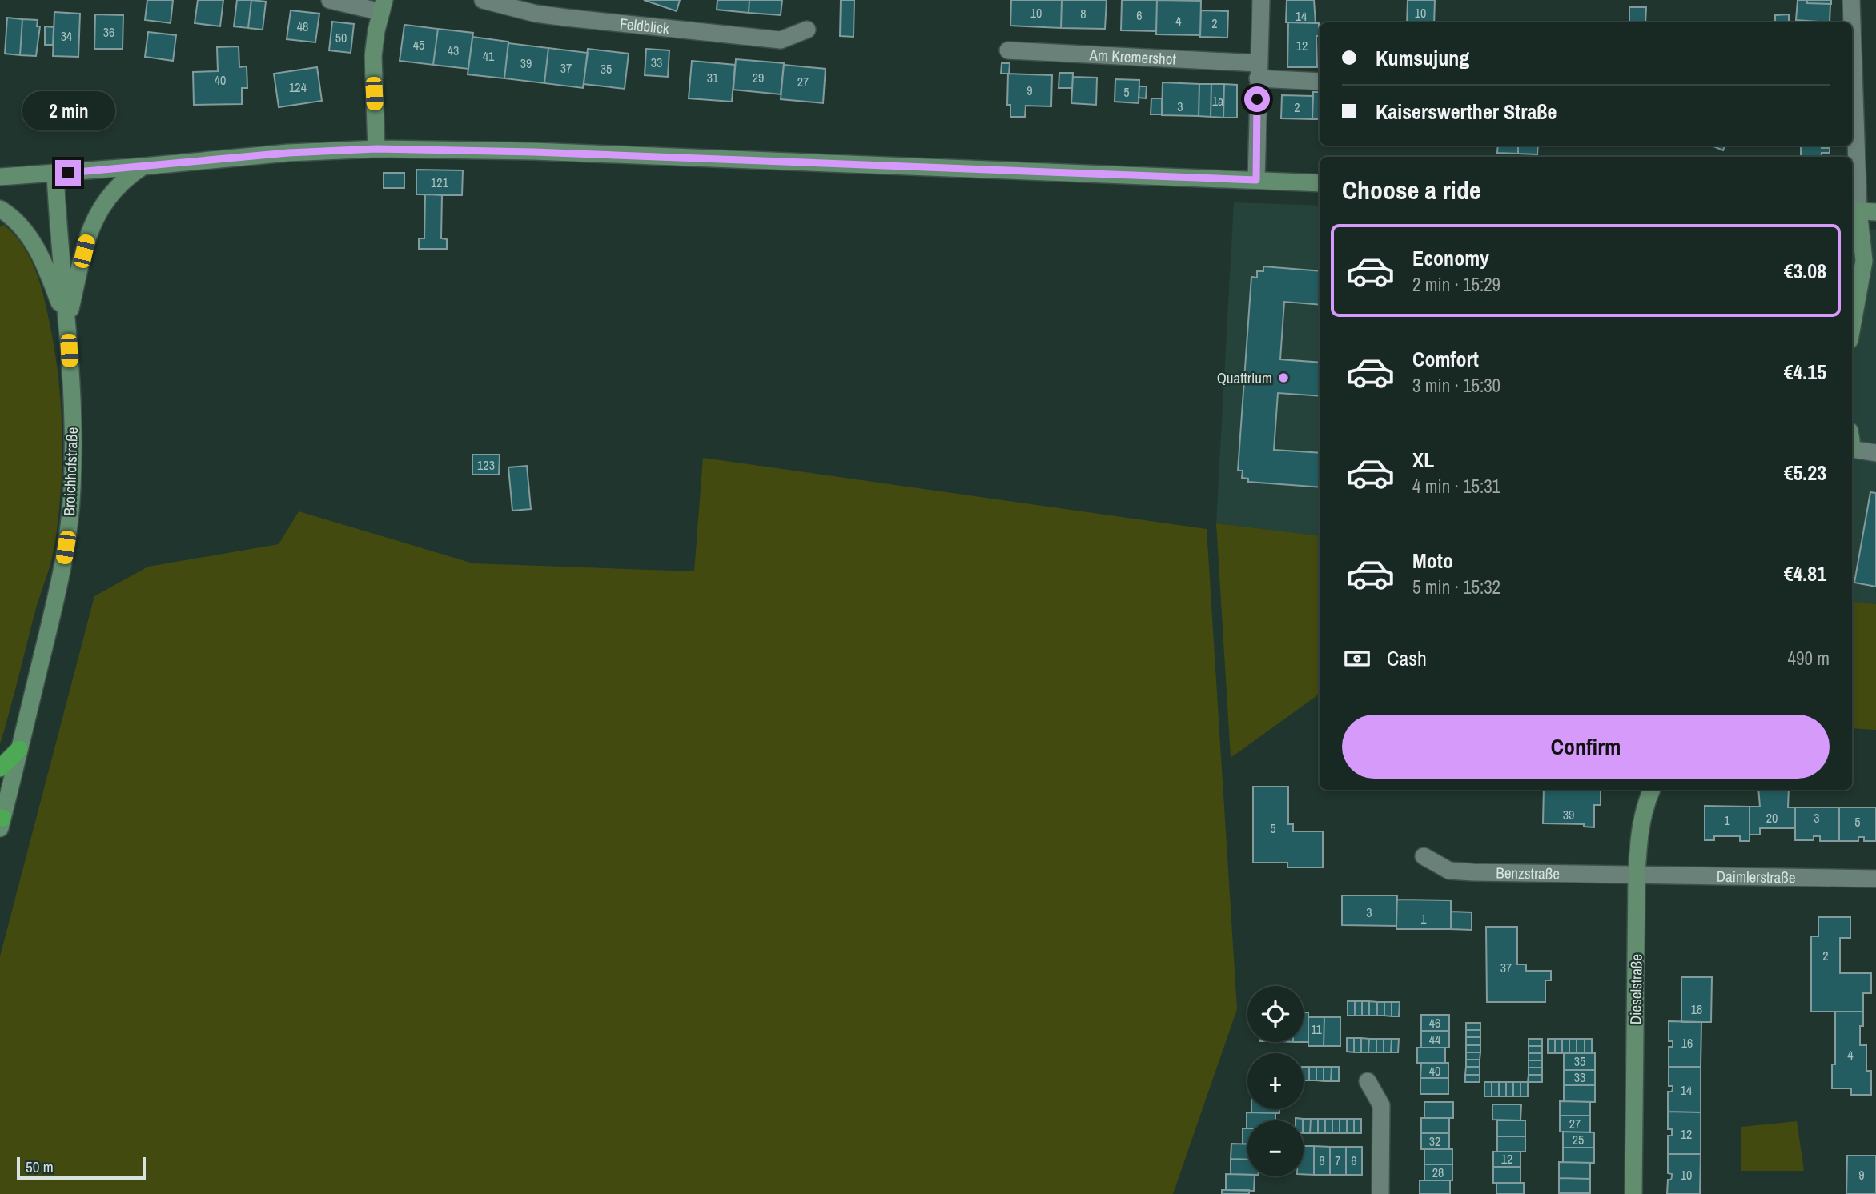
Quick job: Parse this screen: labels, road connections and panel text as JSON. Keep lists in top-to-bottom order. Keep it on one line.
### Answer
{"streets":{"main road":["Broichhofstraße","Dieselstraße"],"street":["Feldblick","Am Kremershof","Benzstraße","Daimlerstraße"]},"crossings":[["Benzstraße","Daimlerstraße"],["Benzstraße","Dieselstraße"],["Daimlerstraße","Dieselstraße"]],"places":["Quattrium"],"house_numbers":["10","10","8","6","14","4","2","48","36","34","50","45","12","43","41","33","39","37","35","31","29","40","27","124","9","5","1a","3","2","121","123","39","20","3","1","5","5","3","1","2","37","18","46","11","44","16","4","35","40","33","14","27","12","25","32","12","8","7","6","28","10","9"],"scale_bar":"50 m","page":{"banner":["Kumsujung","Kaiserswerther Straße"],"bubble":"2 min","heading":"Choose a ride","list":[{"name":"Economy","note":"2 min · 15:29","value":"€3.08"},{"name":"Comfort","note":"3 min · 15:30","value":"€4.15"},{"name":"XL","note":"4 min · 15:31","value":"€5.23"},{"name":"Moto","note":"5 min · 15:32","value":"€4.81"}],"pay":["Cash","490 m"],"buttons":"Confirm","map_buttons":["+","−"],"scale":"50 m"}}
